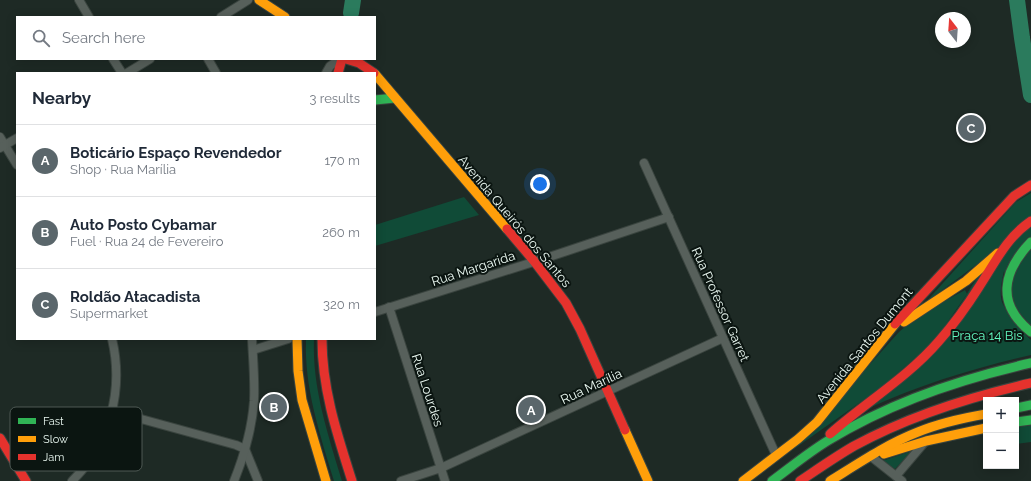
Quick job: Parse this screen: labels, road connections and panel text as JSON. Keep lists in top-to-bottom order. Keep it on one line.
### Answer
{"streets":{"main road":["Avenida Queirós dos Santos","Avenida Santos Dumont"],"street":["Rua Margarida","Rua Professor Garret","Rua Marília","Rua Lourdes"]},"crossings":[["Avenida Queirós dos Santos","Rua Margarida"],["Avenida Queirós dos Santos","Rua Marília"],["Rua Margarida","Rua Professor Garret"],["Rua Margarida","Rua Lourdes"],["Rua Professor Garret","Avenida Santos Dumont"],["Rua Professor Garret","Rua Marília"],["Rua Marília","Rua Lourdes"]],"parks":["Praça 14 Bis"],"legend":["Fast","Slow","Jam"],"north":"top","page":{"search":"Search here","heading":["Nearby","3 results"],"pins":["C","B","A"],"list":[{"mark":"A","name":"Boticário Espaço Revendedor","note":"Shop · Rua Marília","value":"170 m"},{"mark":"B","name":"Auto Posto Cybamar","note":"Fuel · Rua 24 de Fevereiro","value":"260 m"},{"mark":"C","name":"Roldão Atacadista","note":"Supermarket","value":"320 m"}],"map_buttons":["+","−"]}}
